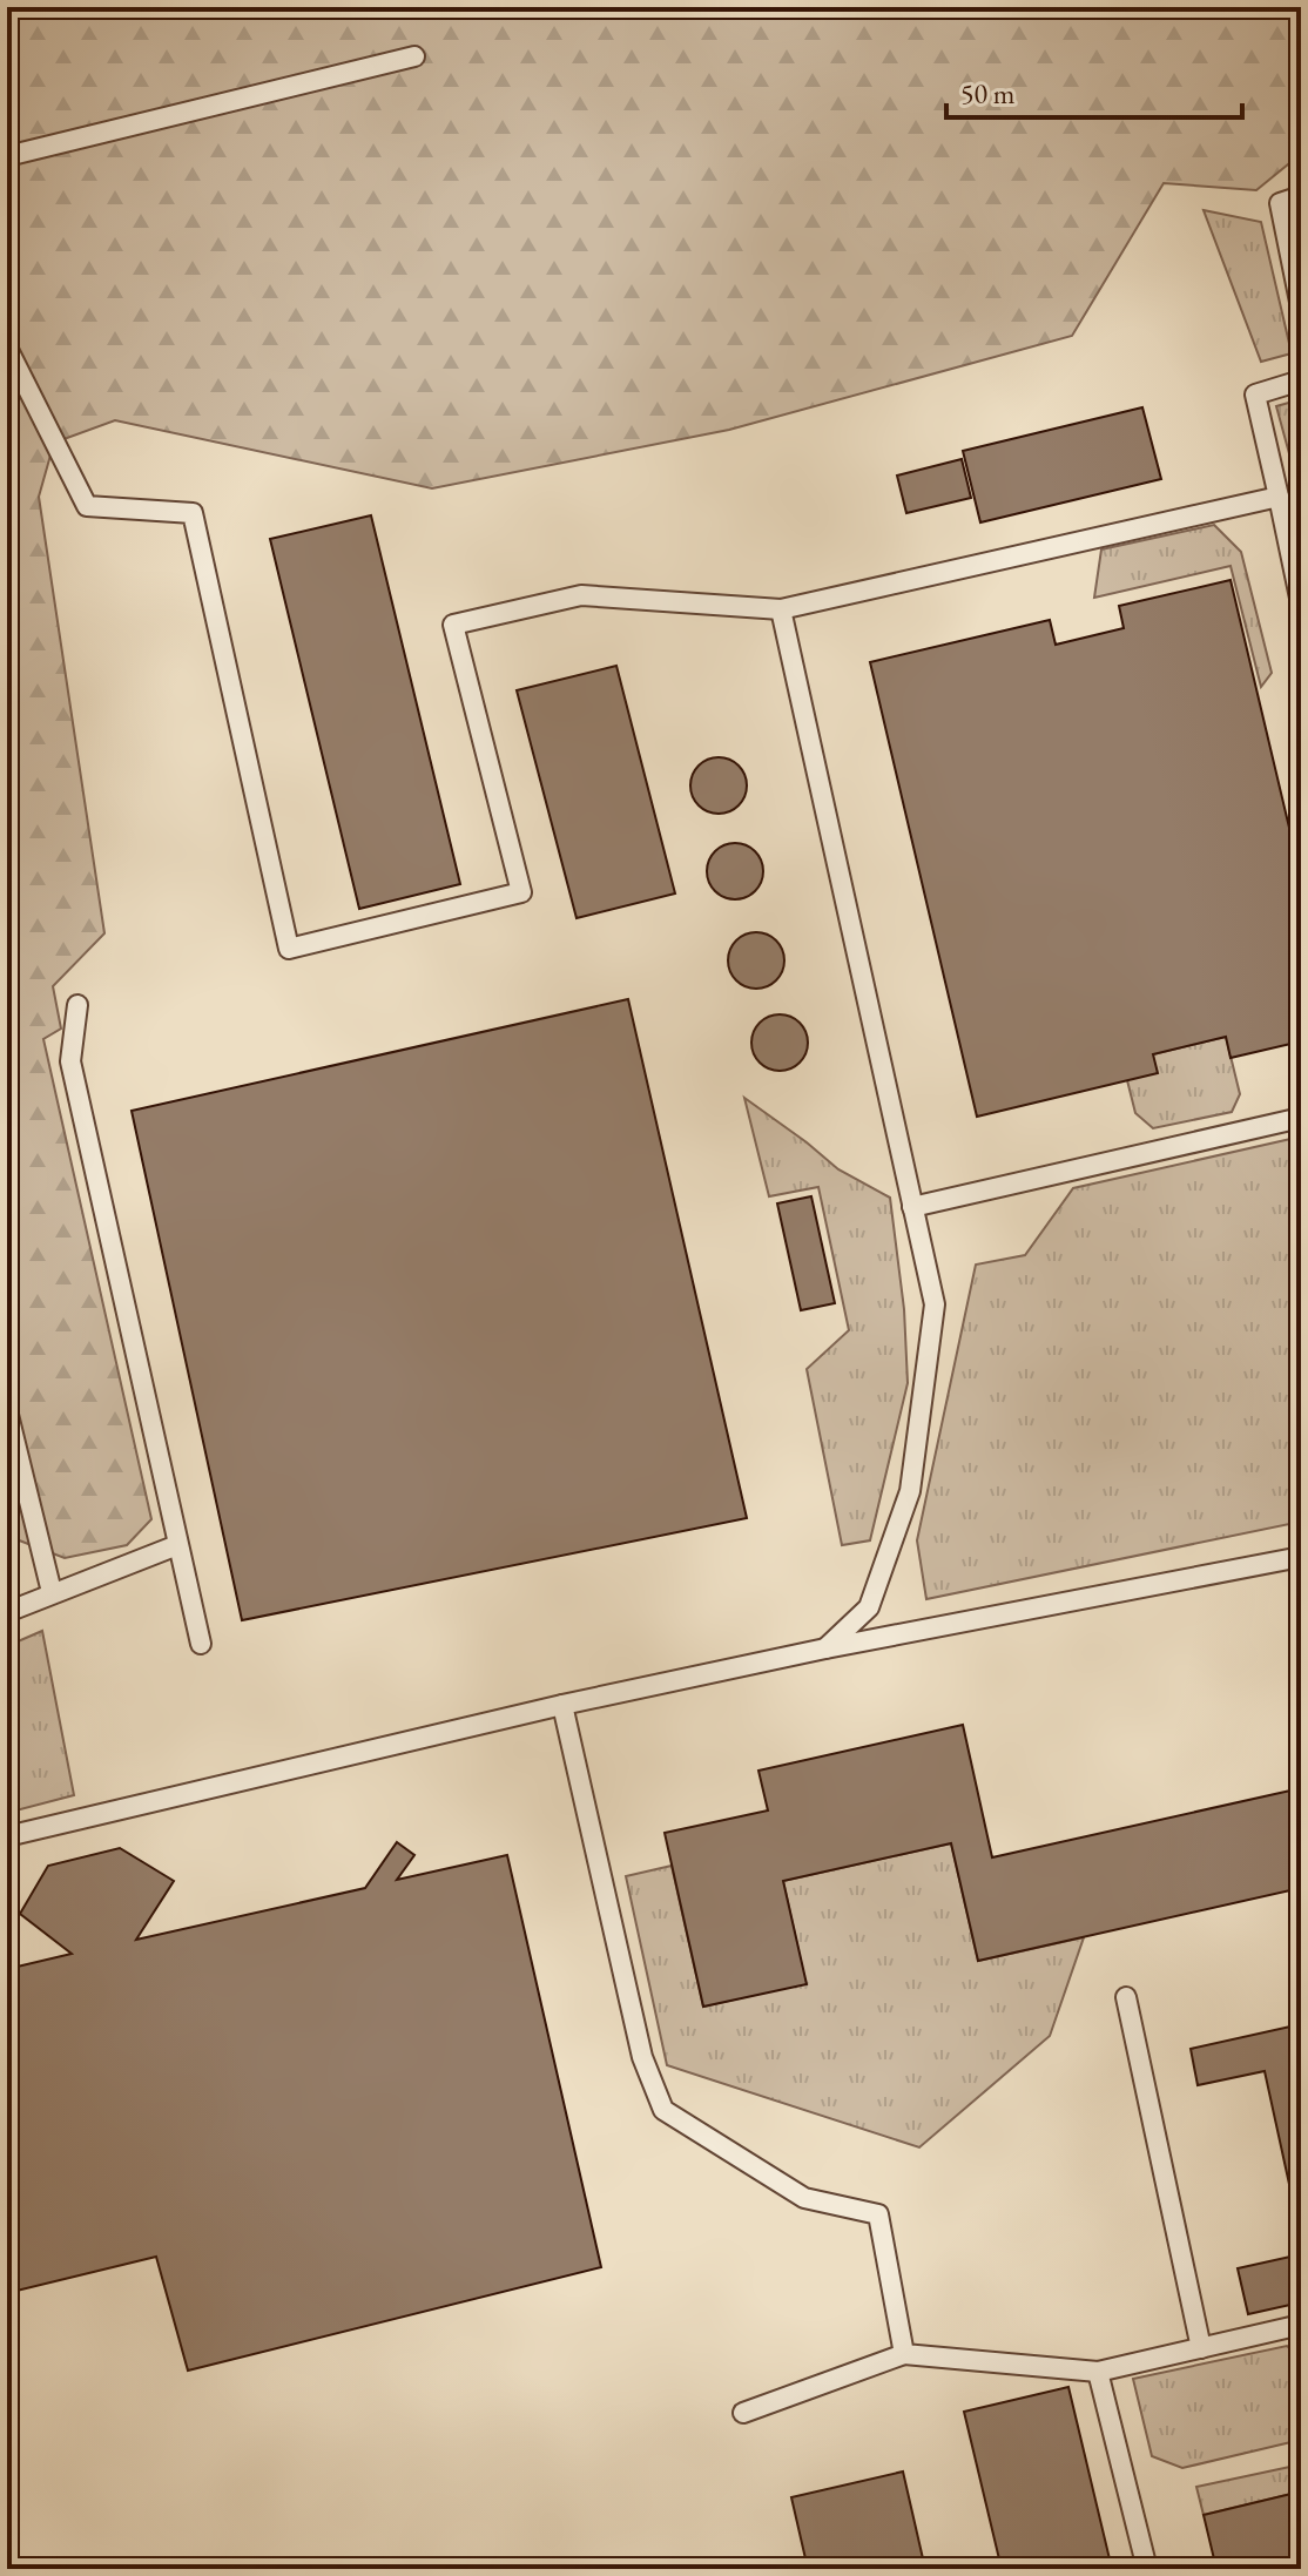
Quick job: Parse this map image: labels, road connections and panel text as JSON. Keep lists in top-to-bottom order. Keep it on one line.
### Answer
{"scale_bar":"50 m"}
